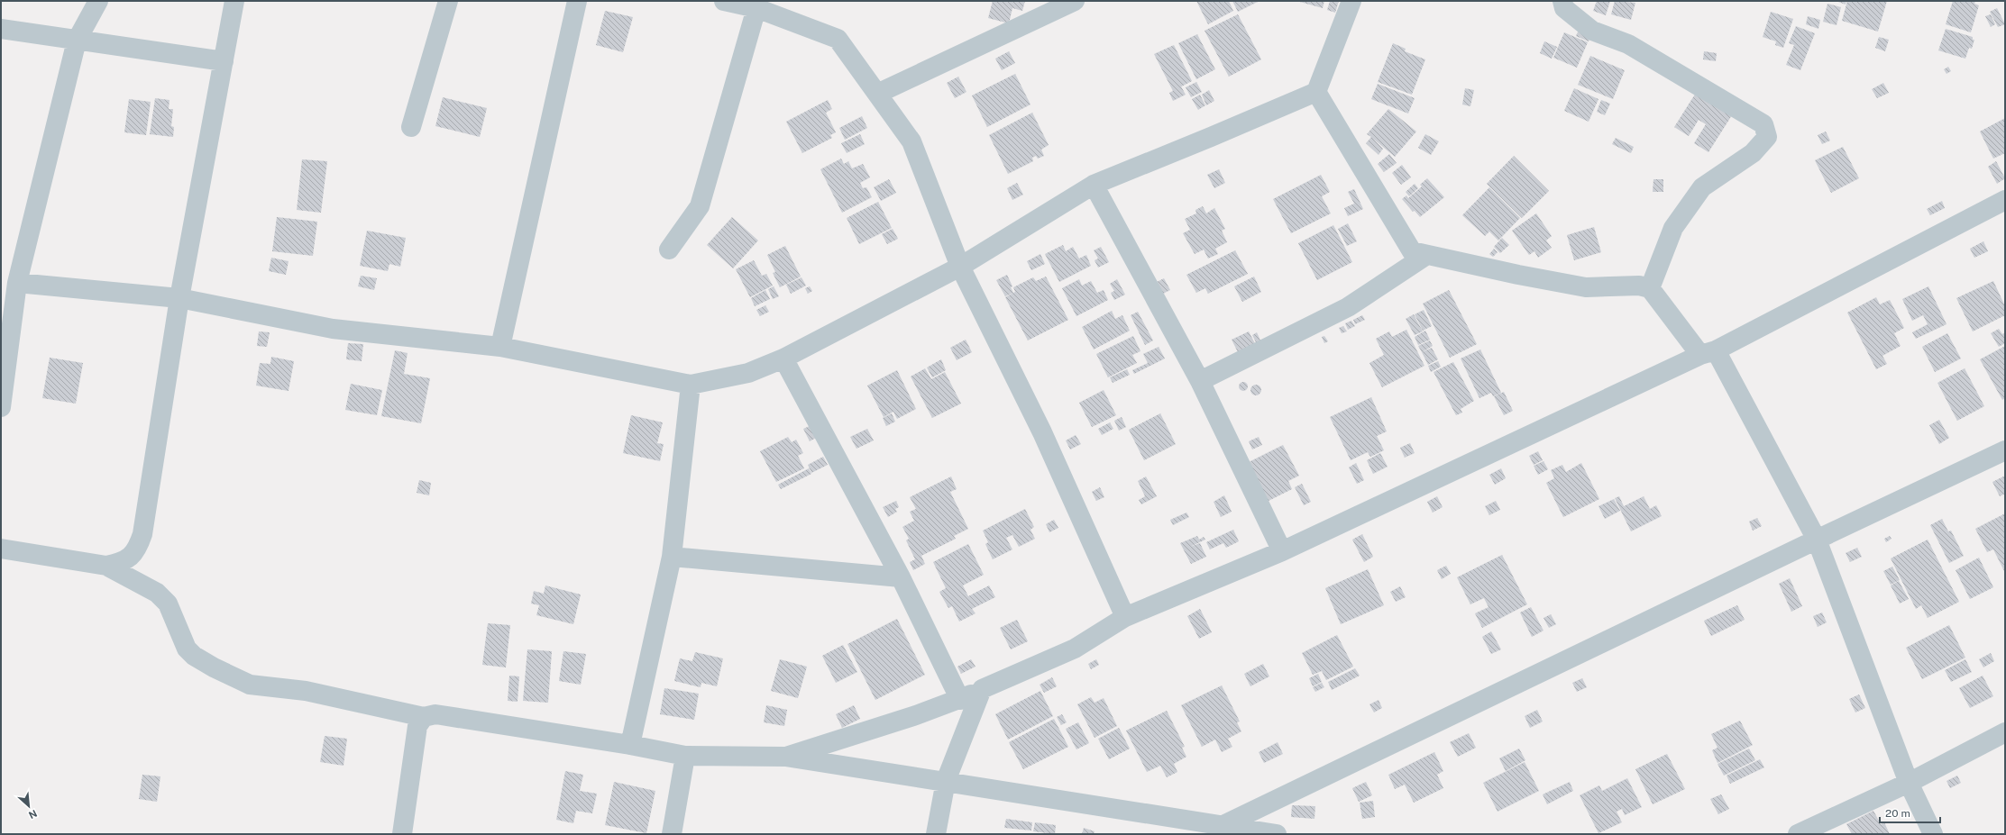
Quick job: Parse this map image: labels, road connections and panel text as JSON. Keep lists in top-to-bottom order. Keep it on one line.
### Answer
{"scale_bar":"20 m","north":"bottom right"}
